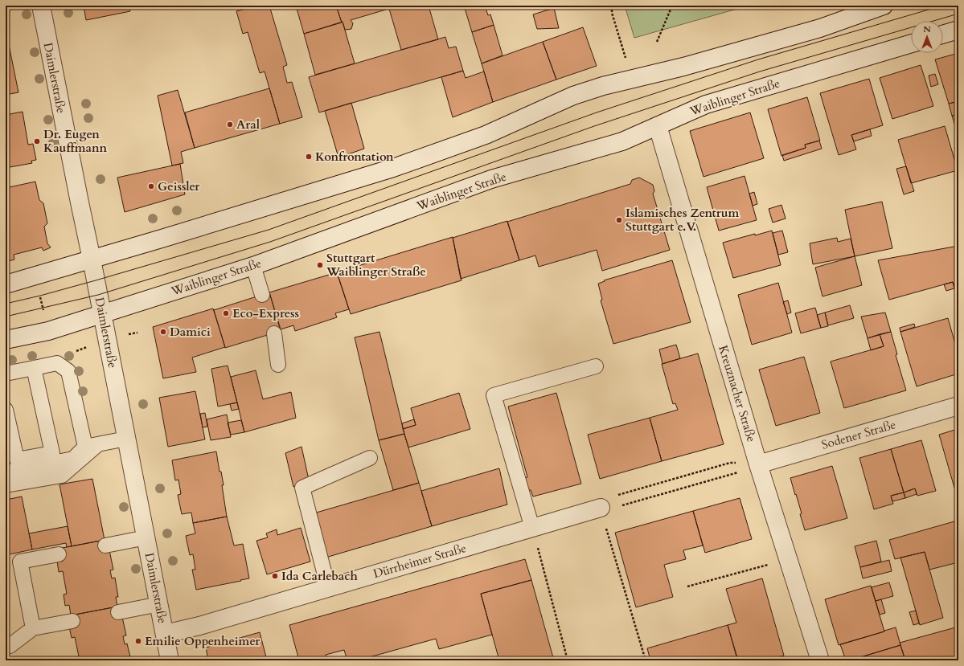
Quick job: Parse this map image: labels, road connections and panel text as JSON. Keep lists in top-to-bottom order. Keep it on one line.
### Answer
{"streets":{"street":["Daimlerstraße","Waiblinger Straße","Kreuznacher Straße","Sodener Straße","Dürrheimer Straße"]},"crossings":[["Daimlerstraße","Waiblinger Straße"],["Daimlerstraße","Dürrheimer Straße"],["Waiblinger Straße","Kreuznacher Straße"],["Kreuznacher Straße","Sodener Straße"]],"places":["Aral","Dr. Eugen Kauffmann","Konfrontation","Geissler","Islamisches Zentrum Stuttgart e.V.","Stuttgart Waiblinger Straße","Eco-Express","Damici","Ida Carlebach","Emilie Oppenheimer"],"north":"top"}
